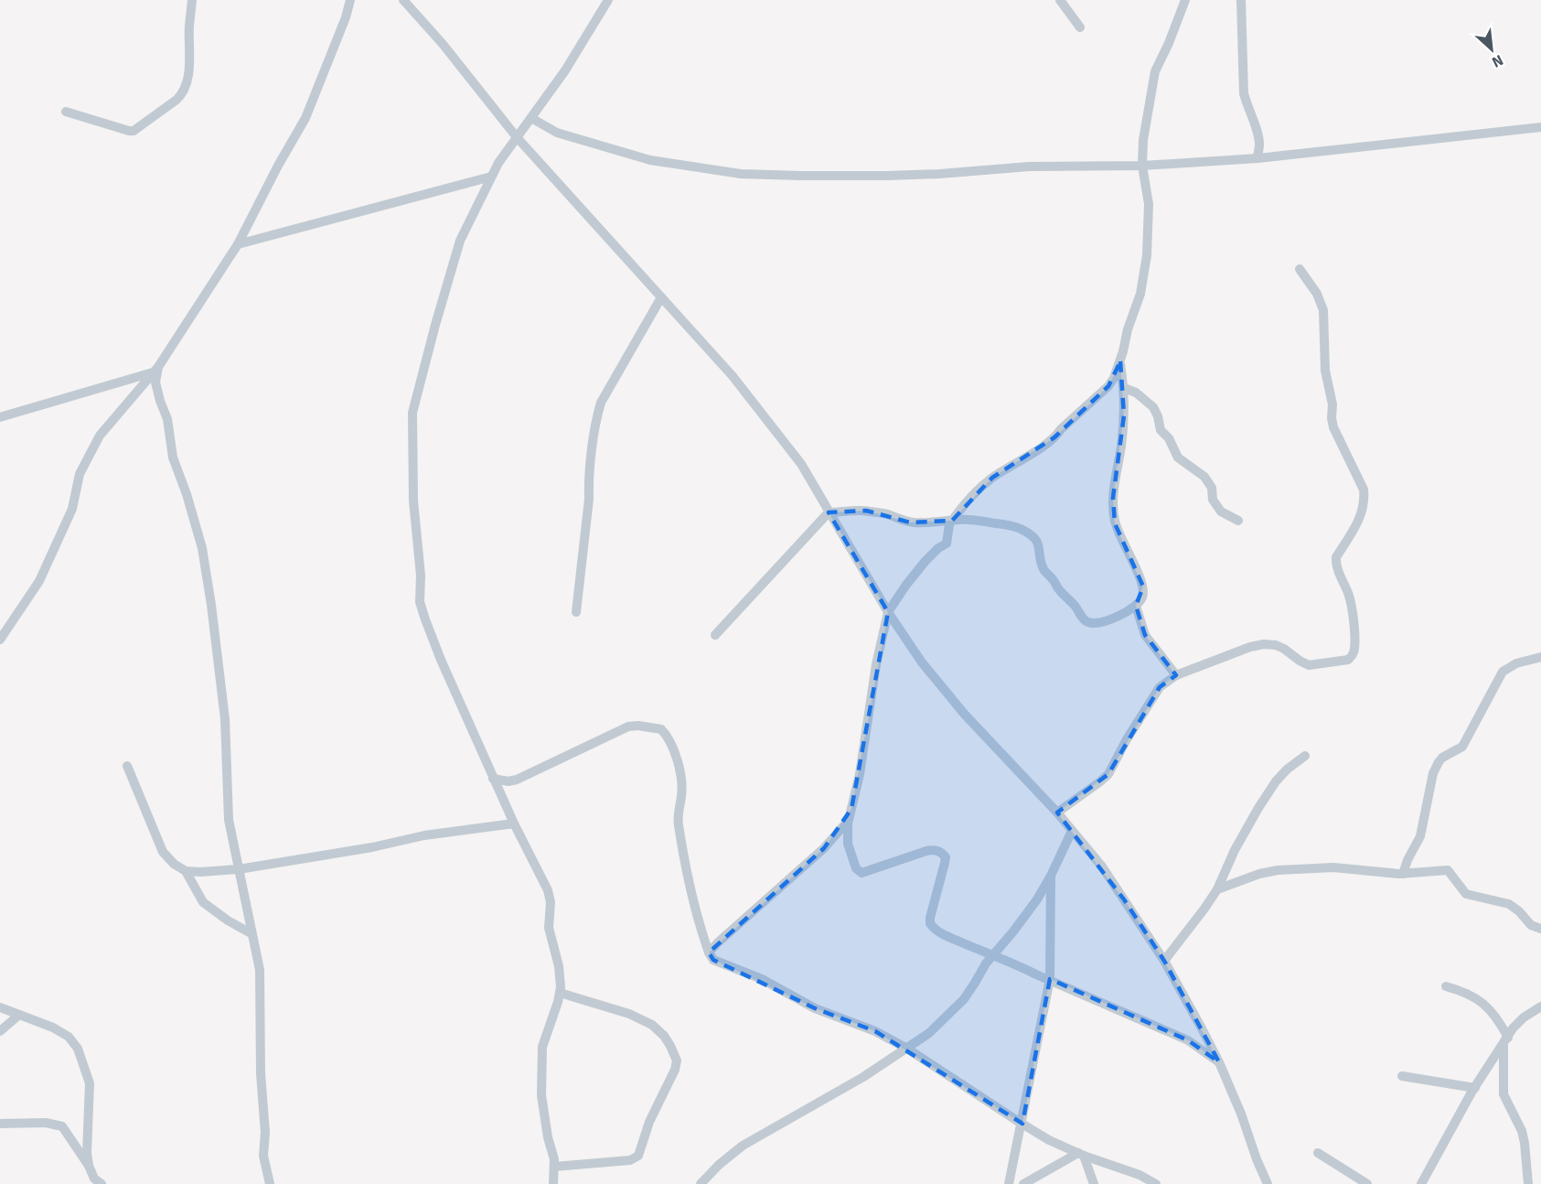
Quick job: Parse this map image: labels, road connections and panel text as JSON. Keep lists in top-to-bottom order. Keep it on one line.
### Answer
{"north":"bottom right"}
